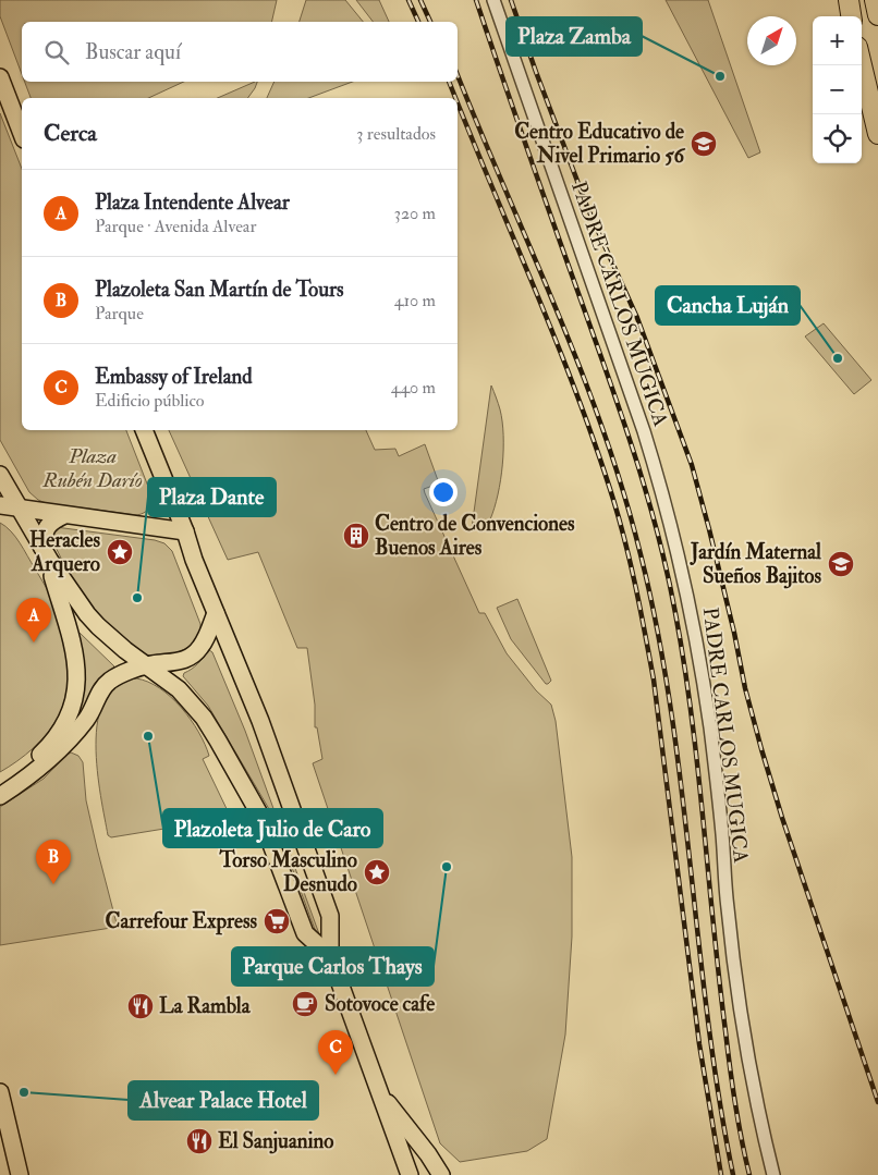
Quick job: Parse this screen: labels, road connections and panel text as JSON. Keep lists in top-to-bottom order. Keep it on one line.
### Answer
{"streets":{"street":["PADRE CARLOS MUGICA"]},"parks":["Plaza Rubén Darío"],"places":{"other":["Plaza Zamba","Cancha Luján","Plaza Dante","Plazoleta Julio de Caro","Parque Carlos Thays","Alvear Palace Hotel"],"school or university":["Centro Educativo de Nivel Primario 56","Jardín Maternal Sueños Bajitos"],"building":["Centro de Convenciones Buenos Aires"],"place":["Heracles Arquero","Torso Masculino Desnudo"],"supermarket":["Carrefour Express"],"cafe":["Sotovoce cafe"],"restaurant":["La Rambla","El Sanjuanino"]},"north":"top right","page":{"map_buttons":["+","−"],"search":"Buscar aquí","heading":["Cerca","3 resultados"],"list":[{"mark":"A","name":"Plaza Intendente Alvear","note":"Parque · Avenida Alvear","value":"320 m"},{"mark":"B","name":"Plazoleta San Martín de Tours","note":"Parque","value":"410 m"},{"mark":"C","name":"Embassy of Ireland","note":"Edificio público","value":"440 m"}],"pins":["A","B","C"]}}
